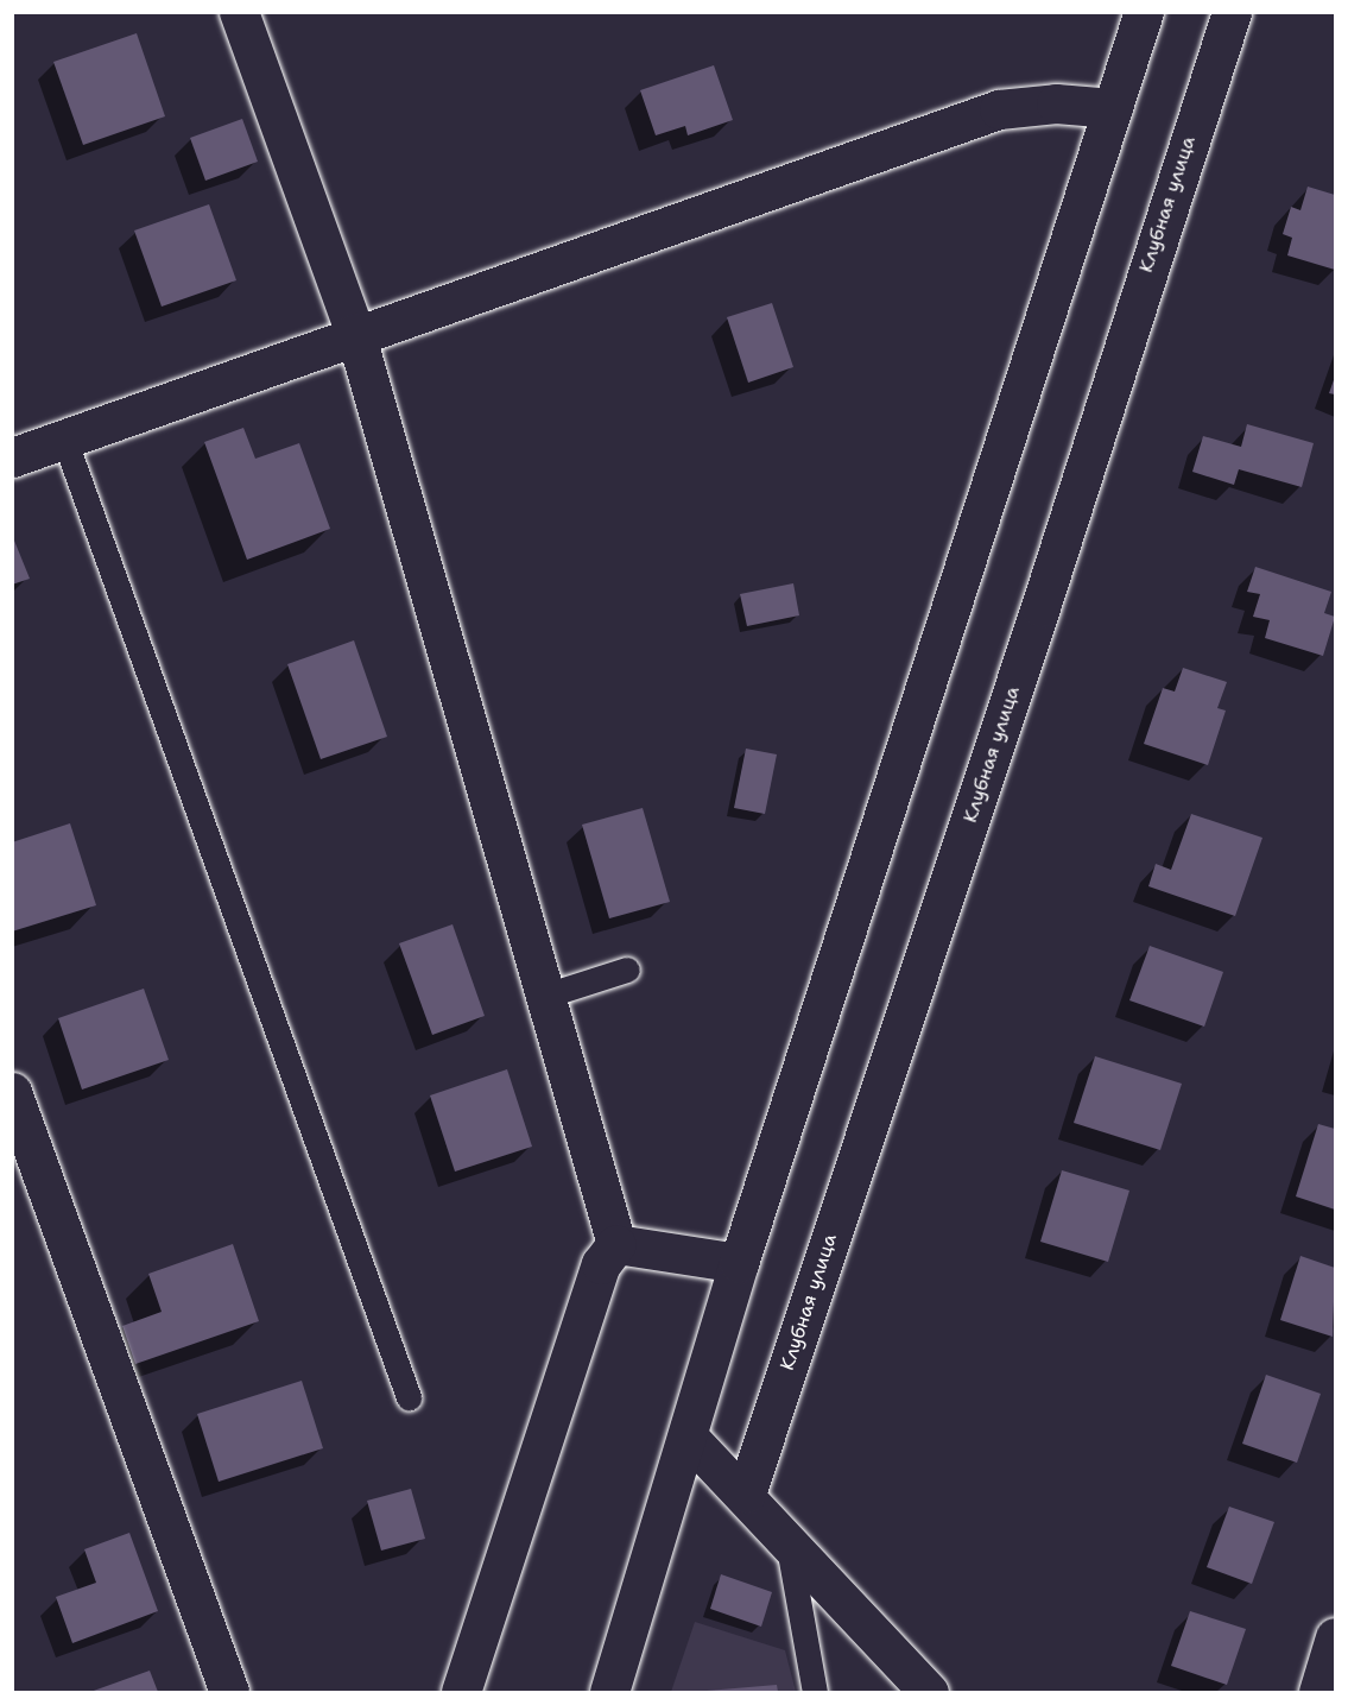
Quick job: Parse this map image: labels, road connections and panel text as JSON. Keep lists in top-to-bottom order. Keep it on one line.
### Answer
{"streets":{"street":["Клубная улица"]}}
